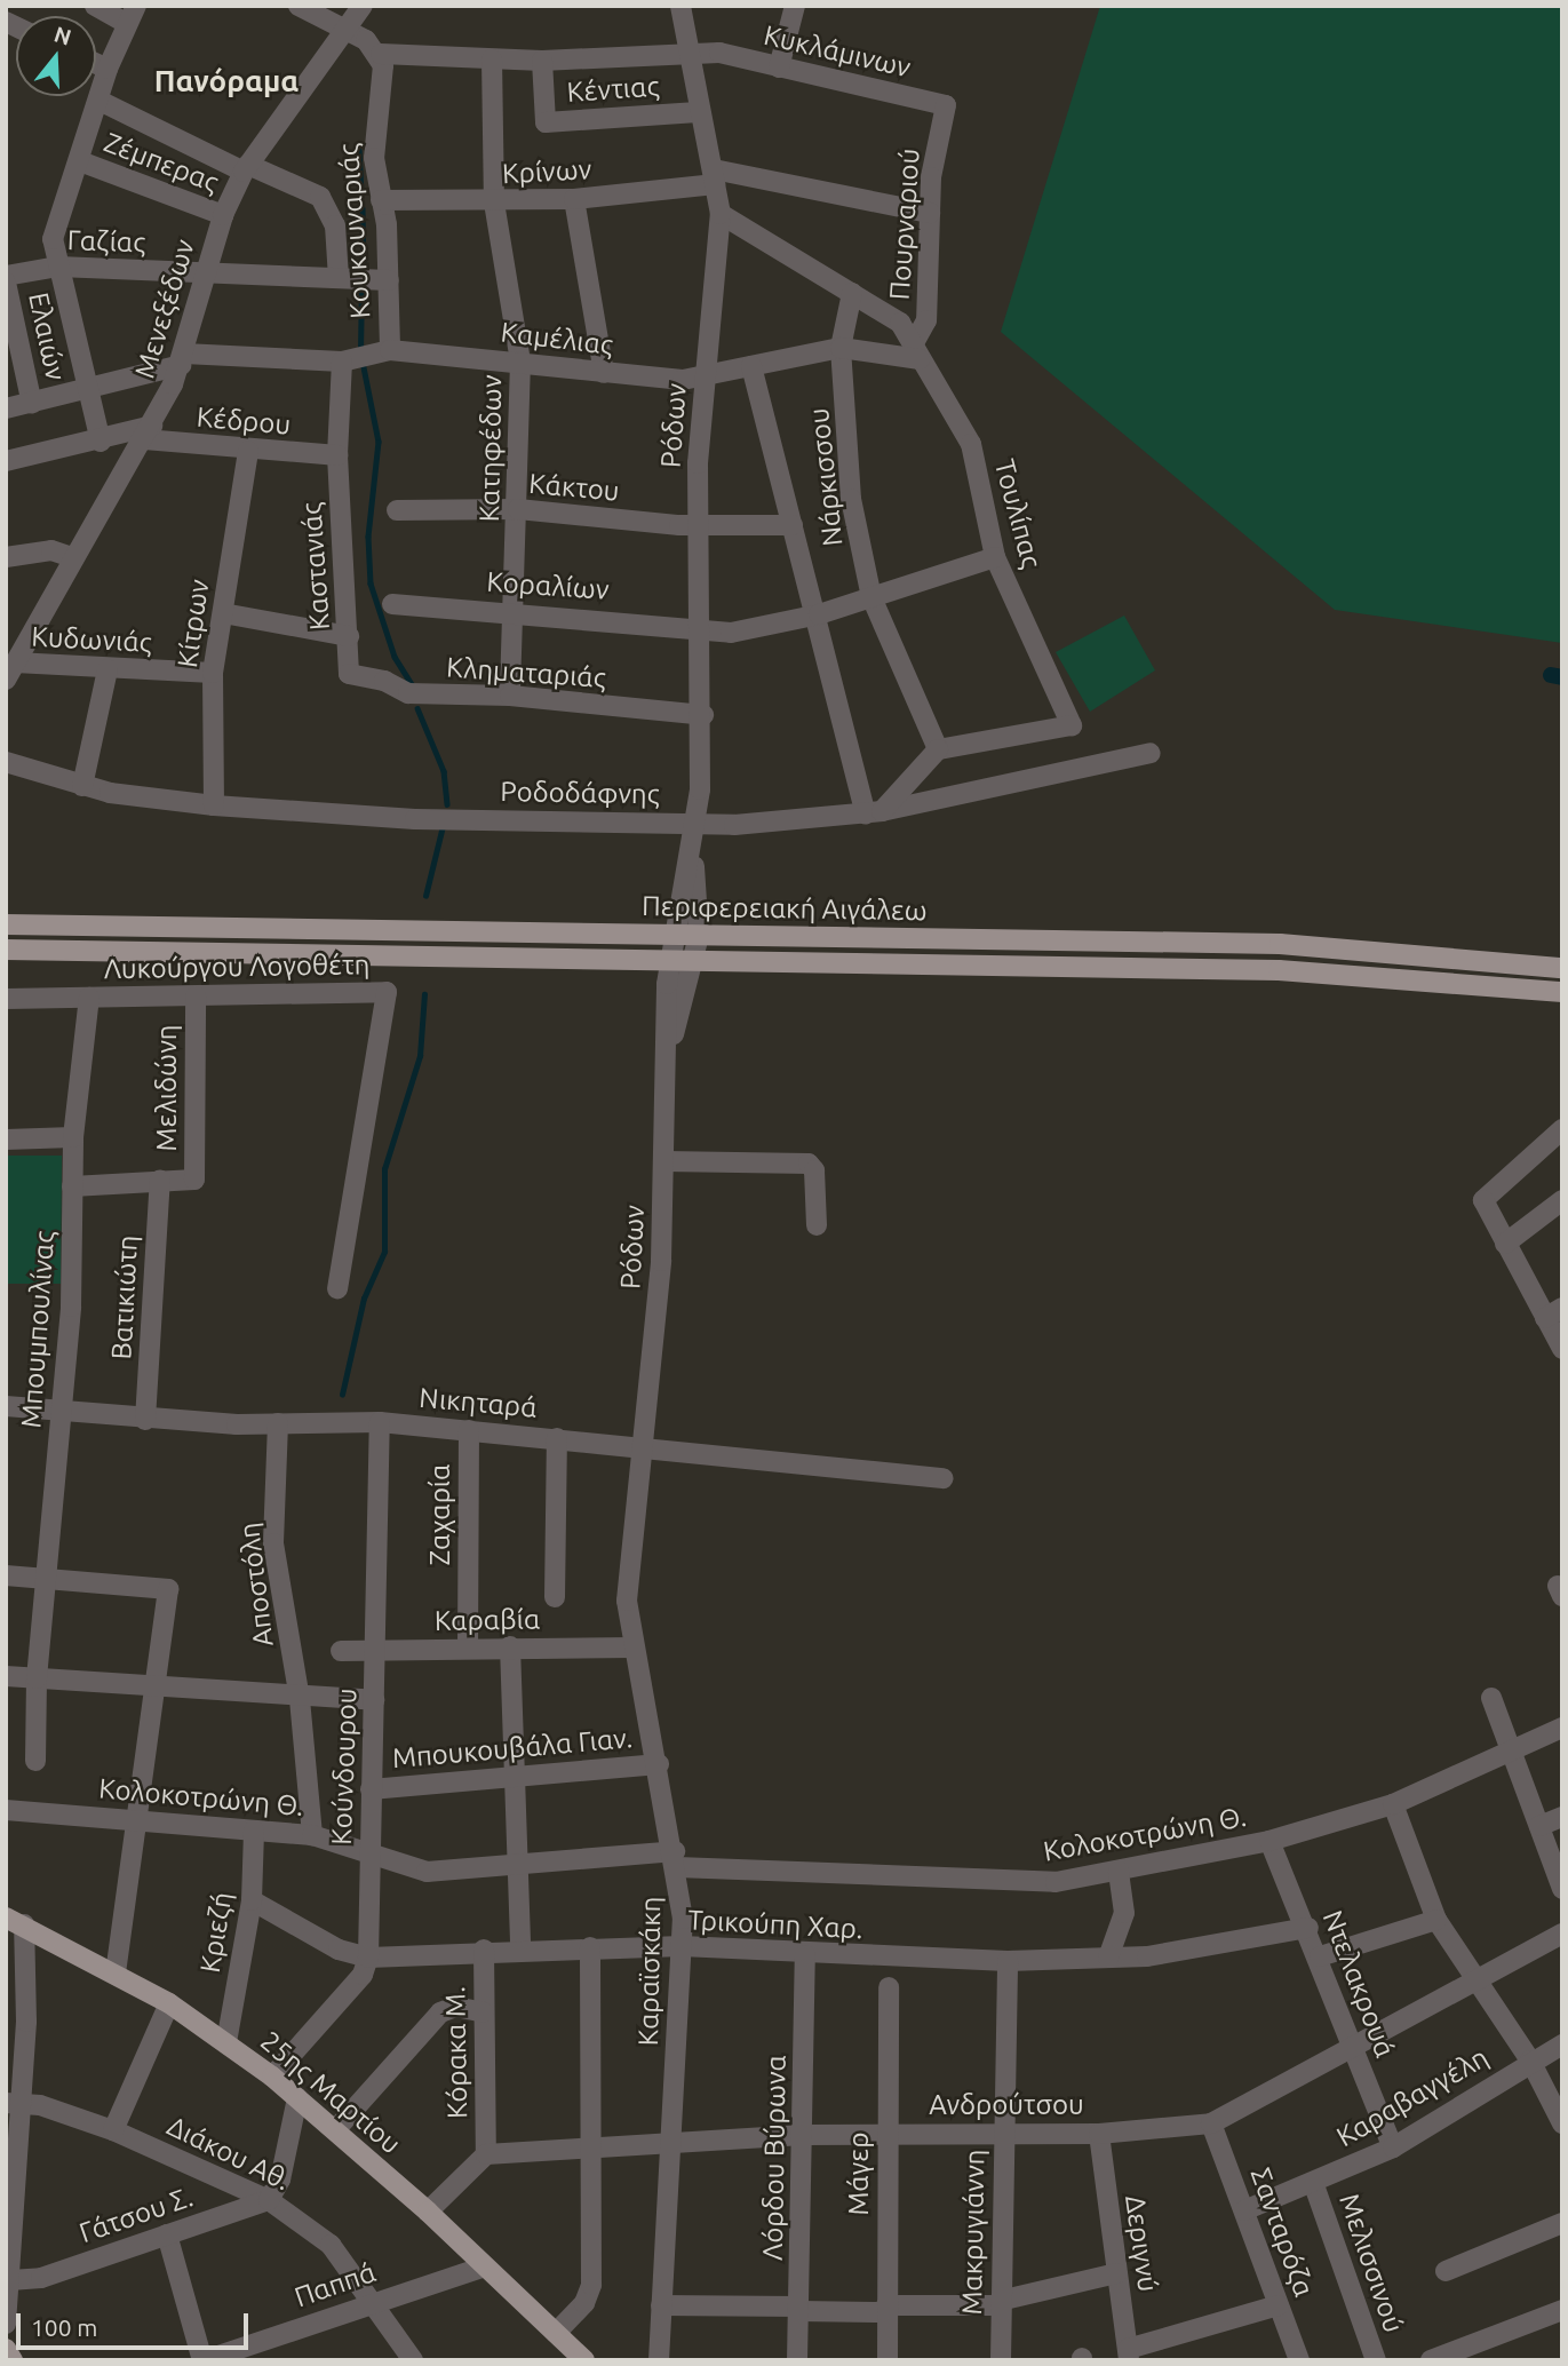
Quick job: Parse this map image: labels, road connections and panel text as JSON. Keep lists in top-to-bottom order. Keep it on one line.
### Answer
{"streets":{"main road":["Περιφερειακή Αιγάλεω","25ης Μαρτίου"],"street":["Κυκλάμινων","Κέντιας","Ζέμπερας","Κρίνων","Πουρναριού","Κουκουναριάς","Γαζίας","Μενεξέδων","Ελαιών","Καμέλιας","Κέδρου","Ρόδων","Κατηφέδων","Νάρκισσου","Κάκτου","Τουλίπας","Καστανιάς","Κοραλίων","Κίτρων","Κυδωνιάς","Κληματαριάς","Ροδοδάφνης","Λυκούργου Λογοθέτη","Μελιδώνη","Βατικιώτη","Μπουμπουλίνας","Νικηταρά","Ζαχαρία","Αποστόλη","Καραβία","Μπουκουβάλα Γιαν.","Κούνδουρου","Κολοκοτρώνη Θ.","Τρικούπη Χαρ.","Κριεζή","Καραϊσκάκη","Ντελακρουά","Κόρακα Μ.","Καραβαγγέλη","Ανδρούτσου","Διάκου Αθ.","Λόρδου Βύρωνα","Μάγερ","Γάτσου Σ.","Μακρυγιάννη","Σανταρόζα","Δεριγνύ","Μελισσινού","Παππά"]},"crossings":[["Κυκλάμινων","Κέντιας"],["Κυκλάμινων","Πουρναριού"],["Κυκλάμινων","Κουκουναριάς"],["Κυκλάμινων","Ρόδων"],["Κυκλάμινων","Κατηφέδων"],["Κέντιας","Ρόδων"],["Ζέμπερας","Μενεξέδων"],["Κρίνων","Πουρναριού"],["Κρίνων","Κουκουναριάς"],["Κρίνων","Ρόδων"],["Κρίνων","Κατηφέδων"],["Πουρναριού","Καμέλιας"],["Πουρναριού","Τουλίπας"],["Κουκουναριάς","Γαζίας"],["Κουκουναριάς","Καμέλιας"],["Γαζίας","Μενεξέδων"],["Μενεξέδων","Καμέλιας"],["Μενεξέδων","Κέδρου"],["Μενεξέδων","Κυδωνιάς"],["Ελαιών","Καμέλιας"],["Καμέλιας","Ρόδων"],["Καμέλιας","Κατηφέδων"],["Καμέλιας","Νάρκισσου"],["Καμέλιας","Τουλίπας"],["Καμέλιας","Καστανιάς"],["Κέδρου","Καστανιάς"],["Κέδρου","Κίτρων"],["Ρόδων","Κάκτου"],["Ρόδων","Κοραλίων"],["Ρόδων","Κληματαριάς"],["Ρόδων","Ροδοδάφνης"],["Ρόδων","Περιφερειακή Αιγάλεω"],["Ρόδων","Νικηταρά"],["Ρόδων","Καραϊσκάκη"],["Κατηφέδων","Κάκτου"],["Κατηφέδων","Κοραλίων"],["Κατηφέδων","Κληματαριάς"],["Νάρκισσου","Τουλίπας"],["Νάρκισσου","Κοραλίων"],["Τουλίπας","Κοραλίων"],["Καστανιάς","Κληματαριάς"],["Κίτρων","Κυδωνιάς"],["Κίτρων","Ροδοδάφνης"],["Λυκούργου Λογοθέτη","Μελιδώνη"],["Λυκούργου Λογοθέτη","Μπουμπουλίνας"],["Μελιδώνη","Βατικιώτη"],["Βατικιώτη","Νικηταρά"],["Μπουμπουλίνας","Νικηταρά"],["Νικηταρά","Ζαχαρία"],["Νικηταρά","Αποστόλη"],["Νικηταρά","Κούνδουρου"],["Νικηταρά","Καραϊσκάκη"],["Ζαχαρία","Καραβία"],["Αποστόλη","Κολοκοτρώνη Θ."],["Καραβία","Κούνδουρου"],["Καραβία","Καραϊσκάκη"],["Μπουκουβάλα Γιαν.","Κούνδουρου"],["Μπουκουβάλα Γιαν.","Καραϊσκάκη"],["Κούνδουρου","Κολοκοτρώνη Θ."],["Κούνδουρου","Τρικούπη Χαρ."],["Κολοκοτρώνη Θ.","Κριεζή"],["Κολοκοτρώνη Θ.","Καραϊσκάκη"],["Κολοκοτρώνη Θ.","Ντελακρουά"],["Τρικούπη Χαρ.","Κριεζή"],["Τρικούπη Χαρ.","Καραϊσκάκη"],["Τρικούπη Χαρ.","Ντελακρουά"],["Τρικούπη Χαρ.","Κόρακα Μ."],["Τρικούπη Χαρ.","Λόρδου Βύρωνα"],["Τρικούπη Χαρ.","Μακρυγιάννη"],["Κριεζή","25ης Μαρτίου"],["Καραϊσκάκη","Ανδρούτσου"],["Ντελακρουά","Καραβαγγέλη"],["Ντελακρουά","Ανδρούτσου"],["Κόρακα Μ.","Ανδρούτσου"],["25ης Μαρτίου","Παππά"],["Καραβαγγέλη","Σανταρόζα"],["Καραβαγγέλη","Μελισσινού"],["Ανδρούτσου","Λόρδου Βύρωνα"],["Ανδρούτσου","Μάγερ"],["Ανδρούτσου","Μακρυγιάννη"],["Ανδρούτσου","Σανταρόζα"],["Ανδρούτσου","Δεριγνύ"],["Διάκου Αθ.","Γάτσου Σ."],["Διάκου Αθ.","Παππά"]],"districts":["Πανόραμα"],"scale_bar":"100 m","north":"top"}
